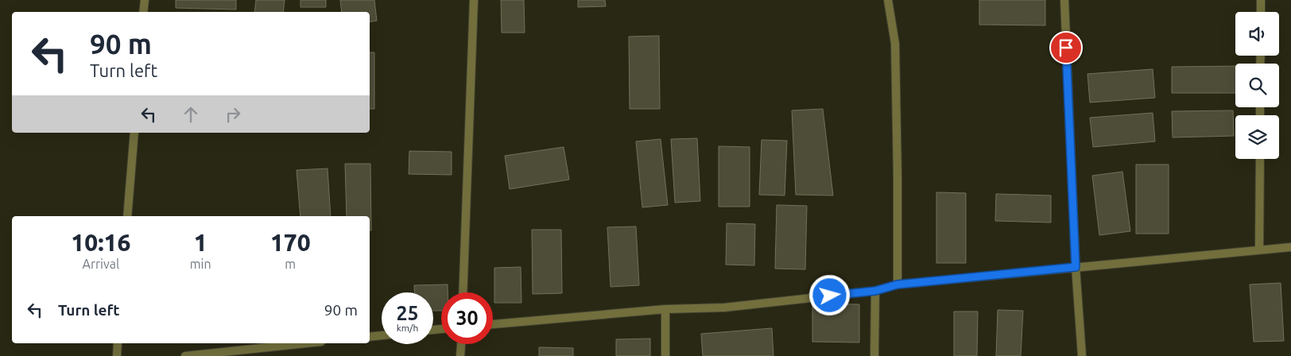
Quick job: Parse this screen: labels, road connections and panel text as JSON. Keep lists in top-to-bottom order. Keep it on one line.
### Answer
{"page":{"turn":["90 m","Turn left"],"eta":["10:16","Arrival","1","min","170","m"],"list":[{"name":"Turn left","value":"90 m"}],"speed":"25 km/h","limit":"30"}}
